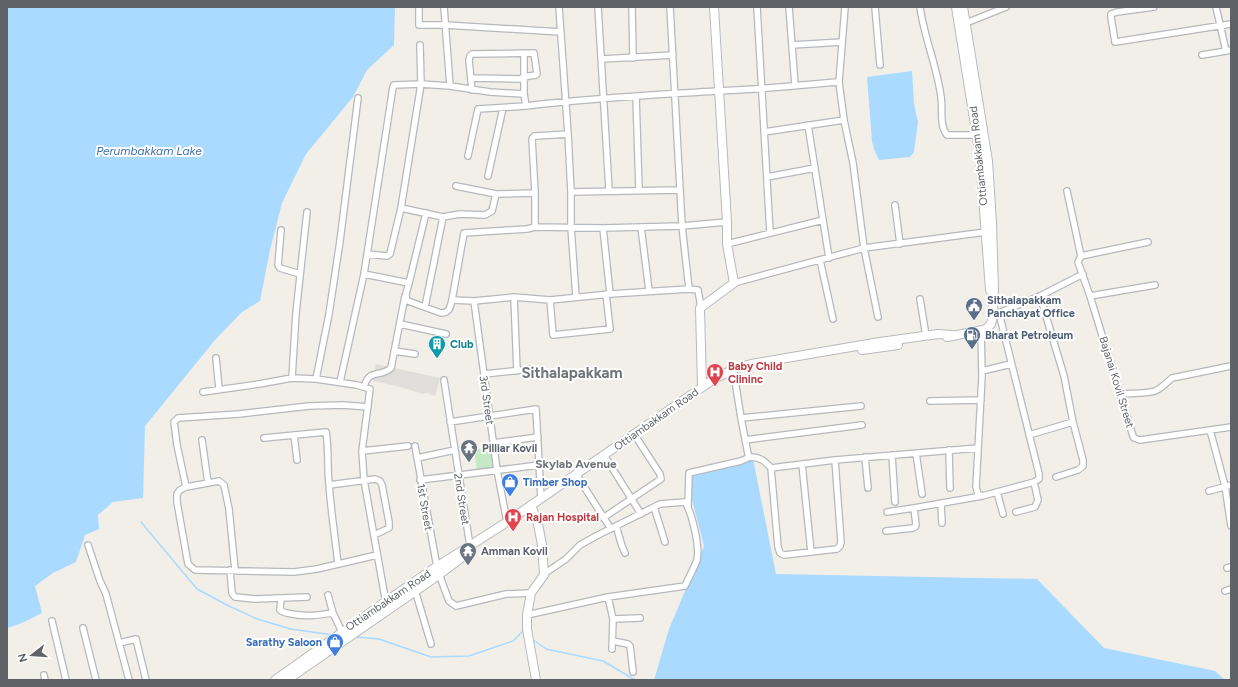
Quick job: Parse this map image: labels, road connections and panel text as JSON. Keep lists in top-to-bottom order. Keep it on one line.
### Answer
{"streets":{"street":["Ottiambakkam Road","Bajanai Kovil Street","3rd Street","2nd Street","1st Street"]},"crossings":[["Ottiambakkam Road","3rd Street"],["Ottiambakkam Road","2nd Street"],["Ottiambakkam Road","1st Street"]],"districts":["Sithalapakkam","Skylab Avenue"],"water":["Perumbakkam Lake"],"places":{"public building":["Sithalapakkam Panchayat Office"],"fuel station":["Bharat Petroleum"],"building":["Club"],"hospital":["Baby Child Clininc","Rajan Hospital"],"temple":["Pilliar Kovil","Amman Kovil"],"shop":["Timber Shop","Sarathy Saloon"]},"north":"left"}
